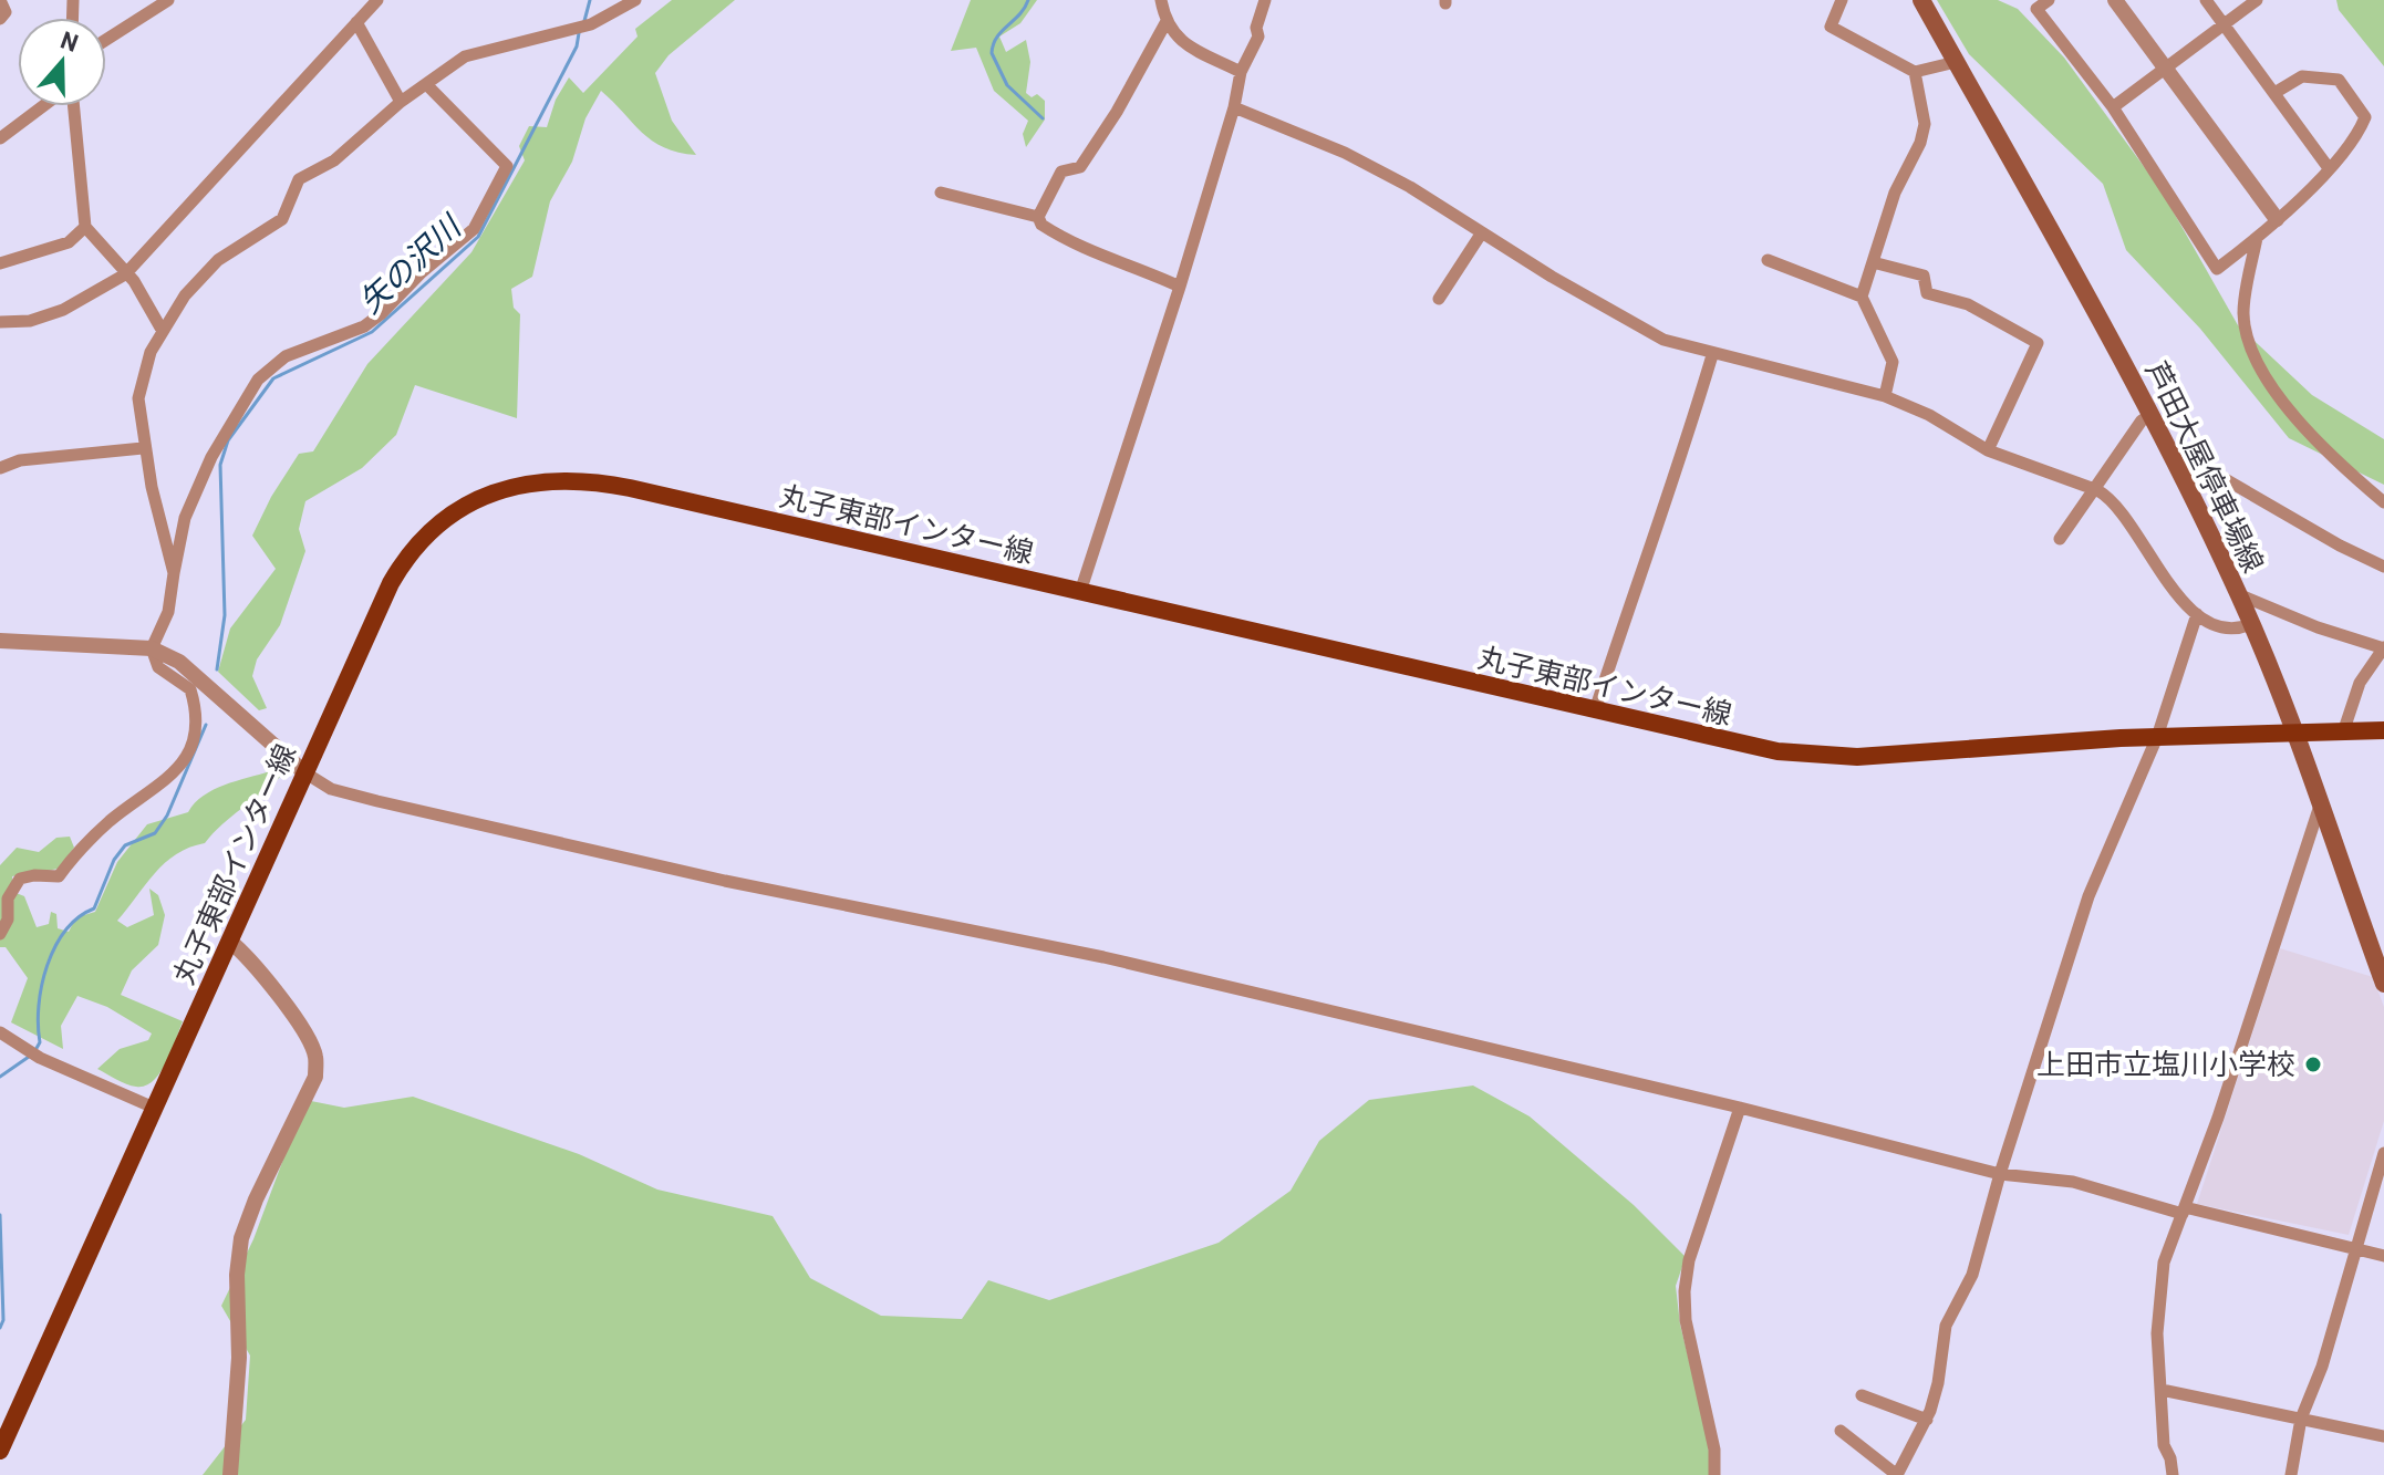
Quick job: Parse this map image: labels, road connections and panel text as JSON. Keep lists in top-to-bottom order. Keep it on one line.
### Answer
{"streets":{"main road":["芦田大屋停車場線","丸子東部インター線"]},"crossings":[["芦田大屋停車場線","丸子東部インター線"]],"water":["矢の沢川"],"places":["上田市立塩川小学校"],"north":"top"}
